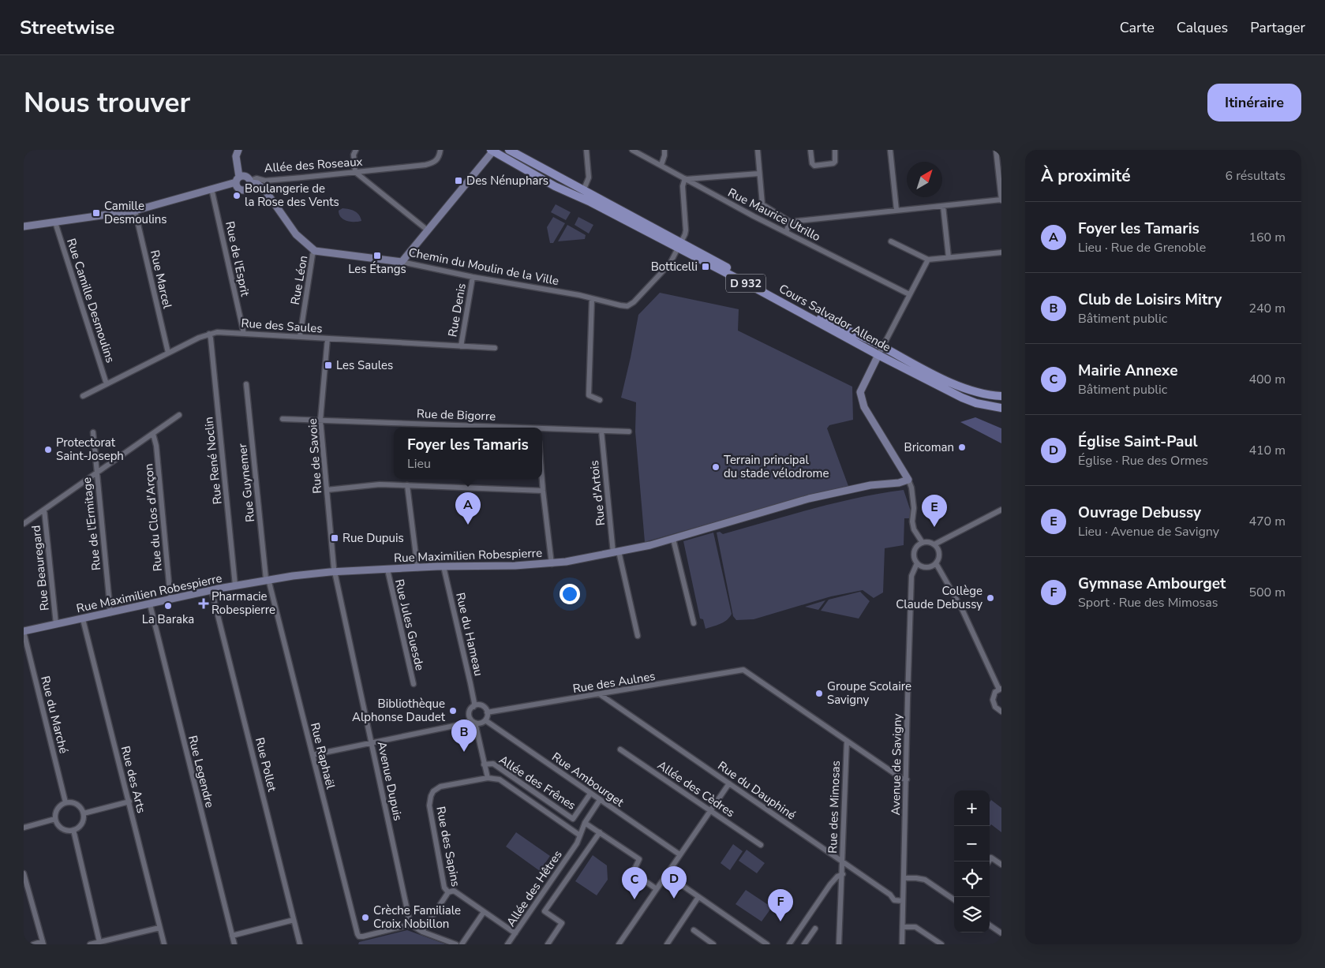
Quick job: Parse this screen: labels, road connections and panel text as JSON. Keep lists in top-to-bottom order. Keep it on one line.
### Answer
{"streets":{"main road":["D 932","Cours Salvador Allende"],"street":["Allée des Roseaux","Rue Maurice Utrillo","Rue de l'Esprit","Chemin du Moulin de la Ville","Rue Marcel","Rue Léon","Rue Camille Desmoulins","Rue Denis","Rue des Saules","Rue de Bigorre","Rue de Savoie","Rue René Noclin","Rue Guynemer","Rue d'Artois","Rue du Clos d'Arçon","Rue de l'Ermitage","Rue Maximilien Robespierre","Rue Beauregard","Rue Jules Guesde","Rue du Hameau","Rue des Aulnes","Rue du Marché","Rue Raphaël","Rue Pollet","Avenue de Savigny","Rue Legendre","Rue des Arts","Rue Ambourget","Avenue Dupuis","Allée des Frênes","Allée des Cèdres","Rue du Dauphiné","Rue des Mimosas","Rue des Sapins","Allée des Hêtres"]},"crossings":[["Rue Maurice Utrillo","Chemin du Moulin de la Ville"],["Rue de l'Esprit","Rue des Saules"],["Chemin du Moulin de la Ville","Rue Léon"],["Chemin du Moulin de la Ville","Rue Denis"],["Chemin du Moulin de la Ville","Cours Salvador Allende"],["Rue Marcel","Rue des Saules"],["Rue Léon","Rue des Saules"],["Rue Camille Desmoulins","Rue des Saules"],["Rue Denis","Rue des Saules"],["Rue des Saules","Rue de Savoie"],["Rue des Saules","Rue René Noclin"],["Rue de Bigorre","Rue de Savoie"],["Rue de Bigorre","Rue d'Artois"],["Rue de Savoie","Rue Maximilien Robespierre"],["Rue de Savoie","Avenue Dupuis"],["Rue René Noclin","Rue Maximilien Robespierre"],["Rue Guynemer","Rue Maximilien Robespierre"],["Rue Guynemer","Rue Raphaël"],["Rue d'Artois","Rue Maximilien Robespierre"],["Rue du Clos d'Arçon","Rue Maximilien Robespierre"],["Rue de l'Ermitage","Rue Maximilien Robespierre"],["Rue Maximilien Robespierre","Rue Beauregard"],["Rue Maximilien Robespierre","Rue Jules Guesde"],["Rue Maximilien Robespierre","Rue du Hameau"],["Rue Maximilien Robespierre","Rue du Marché"],["Rue Maximilien Robespierre","Rue Raphaël"],["Rue Maximilien Robespierre","Rue Pollet"],["Rue Maximilien Robespierre","Rue Legendre"],["Rue Maximilien Robespierre","Rue des Arts"],["Rue Maximilien Robespierre","Avenue Dupuis"],["Rue du Hameau","Rue des Aulnes"],["Rue du Hameau","Rue Ambourget"],["Rue des Aulnes","Rue Ambourget"],["Rue des Aulnes","Rue du Dauphiné"],["Rue des Aulnes","Rue des Mimosas"],["Rue Raphaël","Avenue Dupuis"],["Avenue de Savigny","Rue du Dauphiné"],["Rue Ambourget","Allée des Frênes"],["Rue Ambourget","Allée des Hêtres"],["Rue du Dauphiné","Rue des Mimosas"]],"places":{"transit":["Des Nénuphars","Camille Desmoulins","Les Étangs","Botticelli","Les Saules","Rue Dupuis"],"other":["Boulangerie de la Rose des Vents","Bricoman","Protectorat Saint-Joseph","Terrain principal du stade vélodrome","Collège Claude Debussy","La Baraka","Groupe Scolaire Savigny","Bibliothèque Alphonse Daudet","Crèche Familiale Croix Nobillon"],"health":["Pharmacie Robespierre"]},"north":"top right","page":{"header":"Streetwise","nav":["Carte","Calques","Partager"],"buttons":"Itinéraire","title":"Nous trouver","heading":["À proximité","6 résultats"],"list":[{"mark":"A","name":"Foyer les Tamaris","note":"Lieu · Rue de Grenoble","value":"160 m"},{"mark":"B","name":"Club de Loisirs Mitry","note":"Bâtiment public","value":"240 m"},{"mark":"C","name":"Mairie Annexe","note":"Bâtiment public","value":"400 m"},{"mark":"D","name":"Église Saint-Paul","note":"Église · Rue des Ormes","value":"410 m"},{"mark":"E","name":"Ouvrage Debussy","note":"Lieu · Avenue de Savigny","value":"470 m"},{"mark":"F","name":"Gymnase Ambourget","note":"Sport · Rue des Mimosas","value":"500 m"}],"popup":["Foyer les Tamaris","Lieu"],"pins":["A","E","B","D","C","F"],"map_buttons":["+","−"]}}
